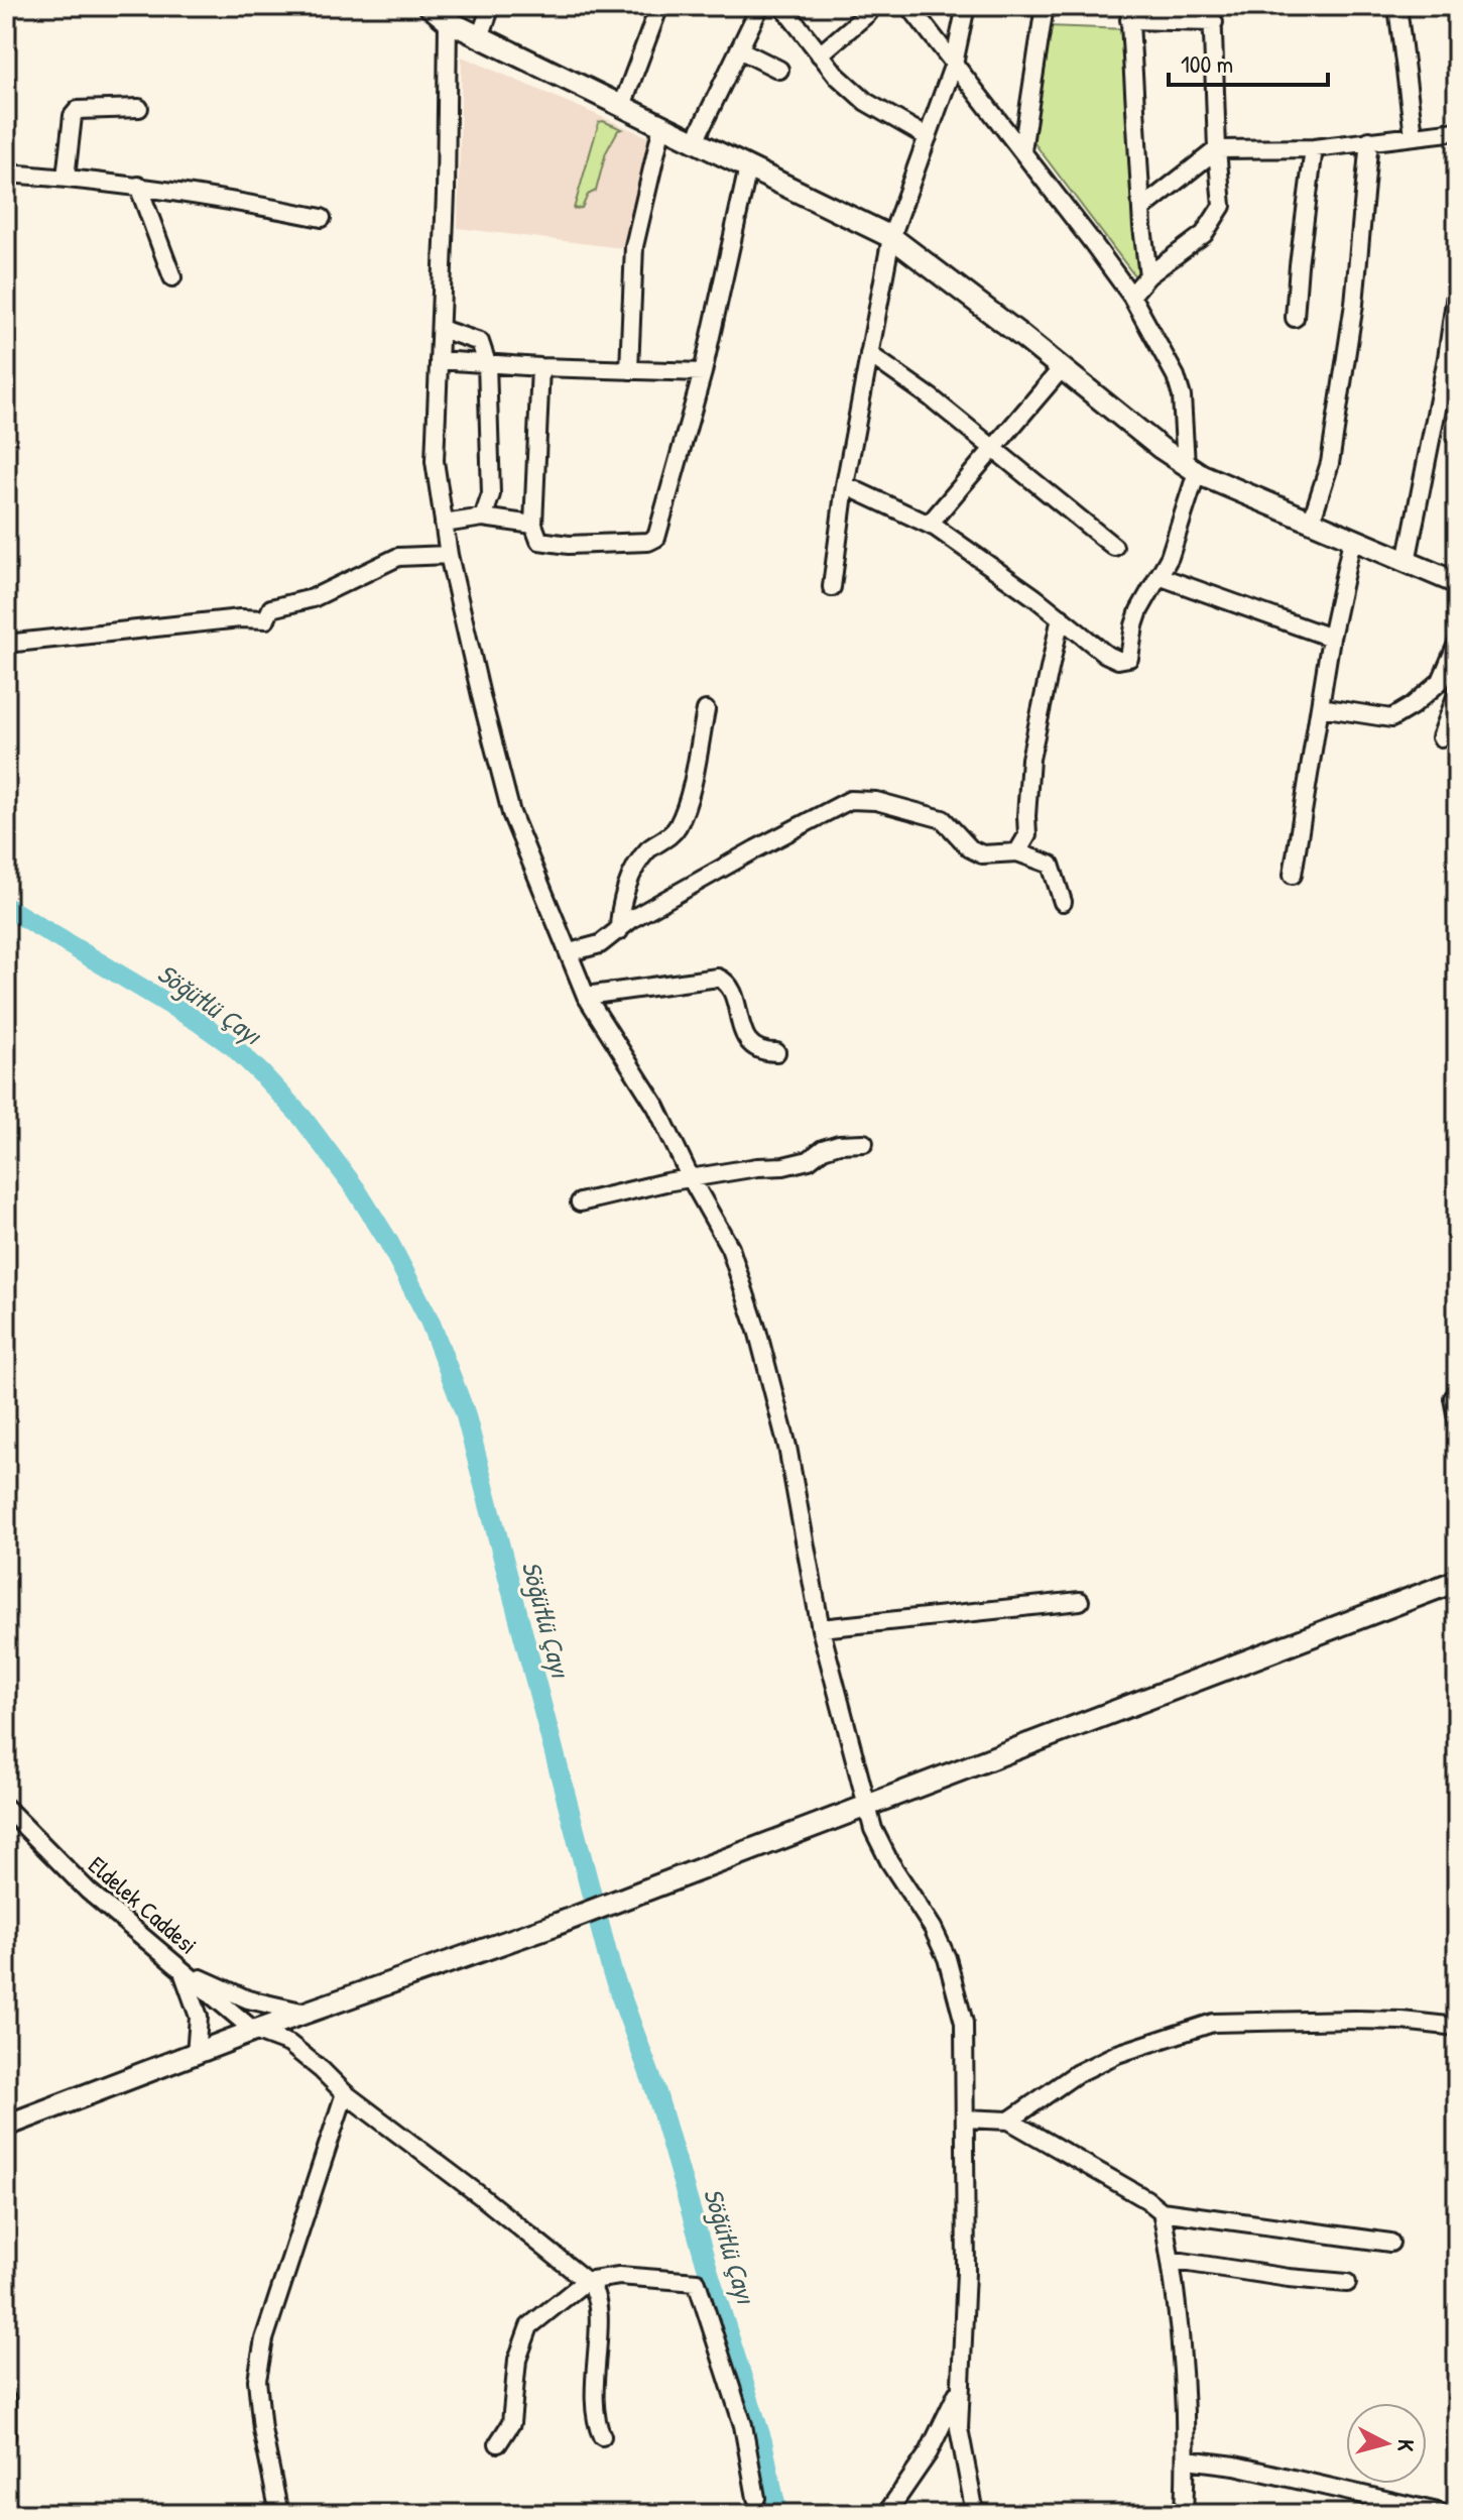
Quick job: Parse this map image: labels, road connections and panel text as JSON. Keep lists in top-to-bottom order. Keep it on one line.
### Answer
{"streets":{"street":["Eldelek Caddesi"]},"water":["Söğütlü Çayı"],"scale_bar":"100 m","north":"right"}
